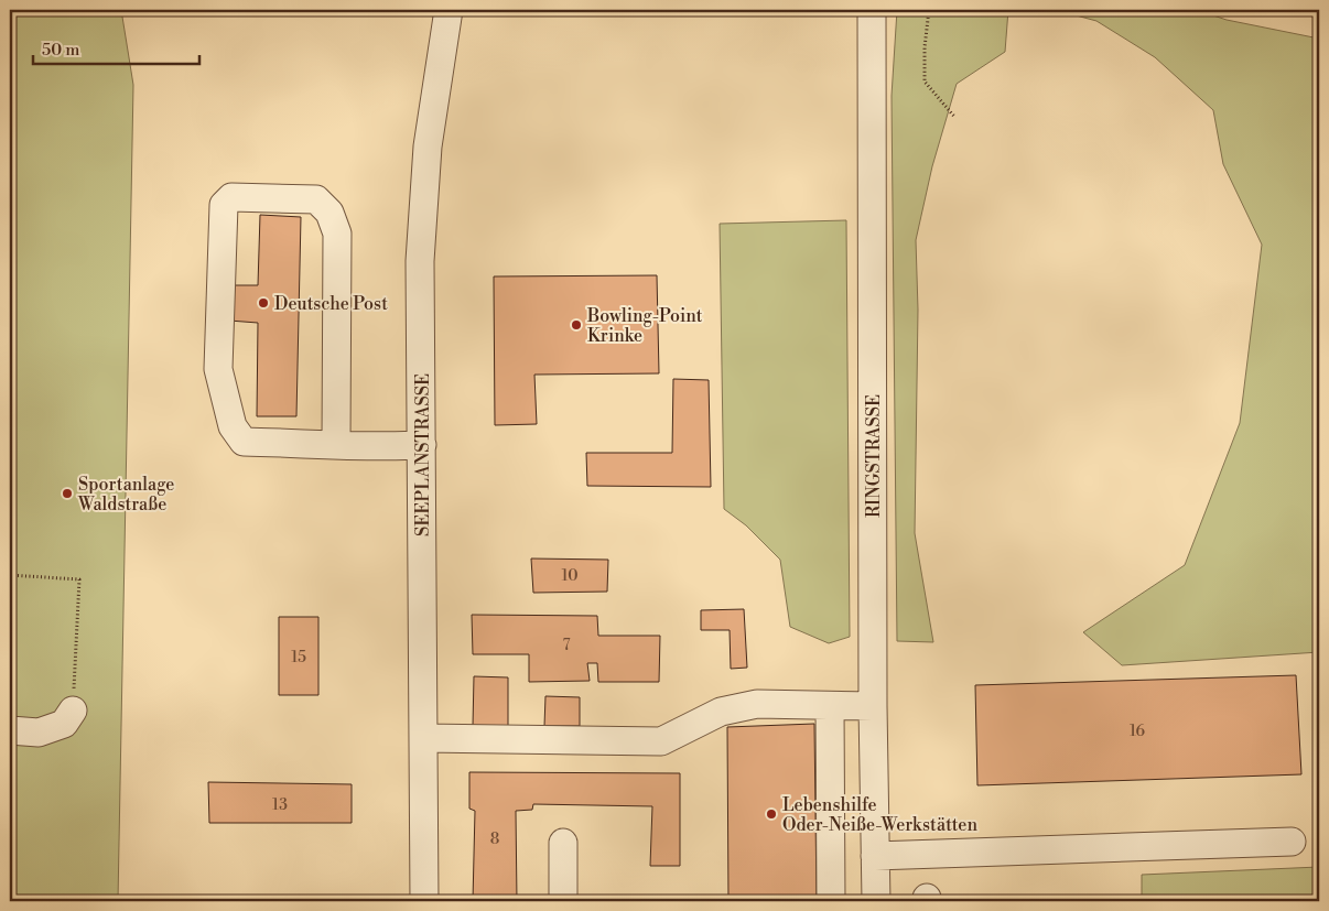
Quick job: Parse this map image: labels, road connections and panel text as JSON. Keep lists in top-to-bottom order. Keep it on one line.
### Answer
{"streets":{"street":["SEEPLANSTRASSE","RINGSTRASSE"]},"places":["Deutsche Post","Bowling-Point Krinke","Sportanlage Waldstraße","Lebenshilfe Oder-Neiße-Werkstätten"],"house_numbers":["10","7","15","16","13","8"],"scale_bar":"50 m"}
